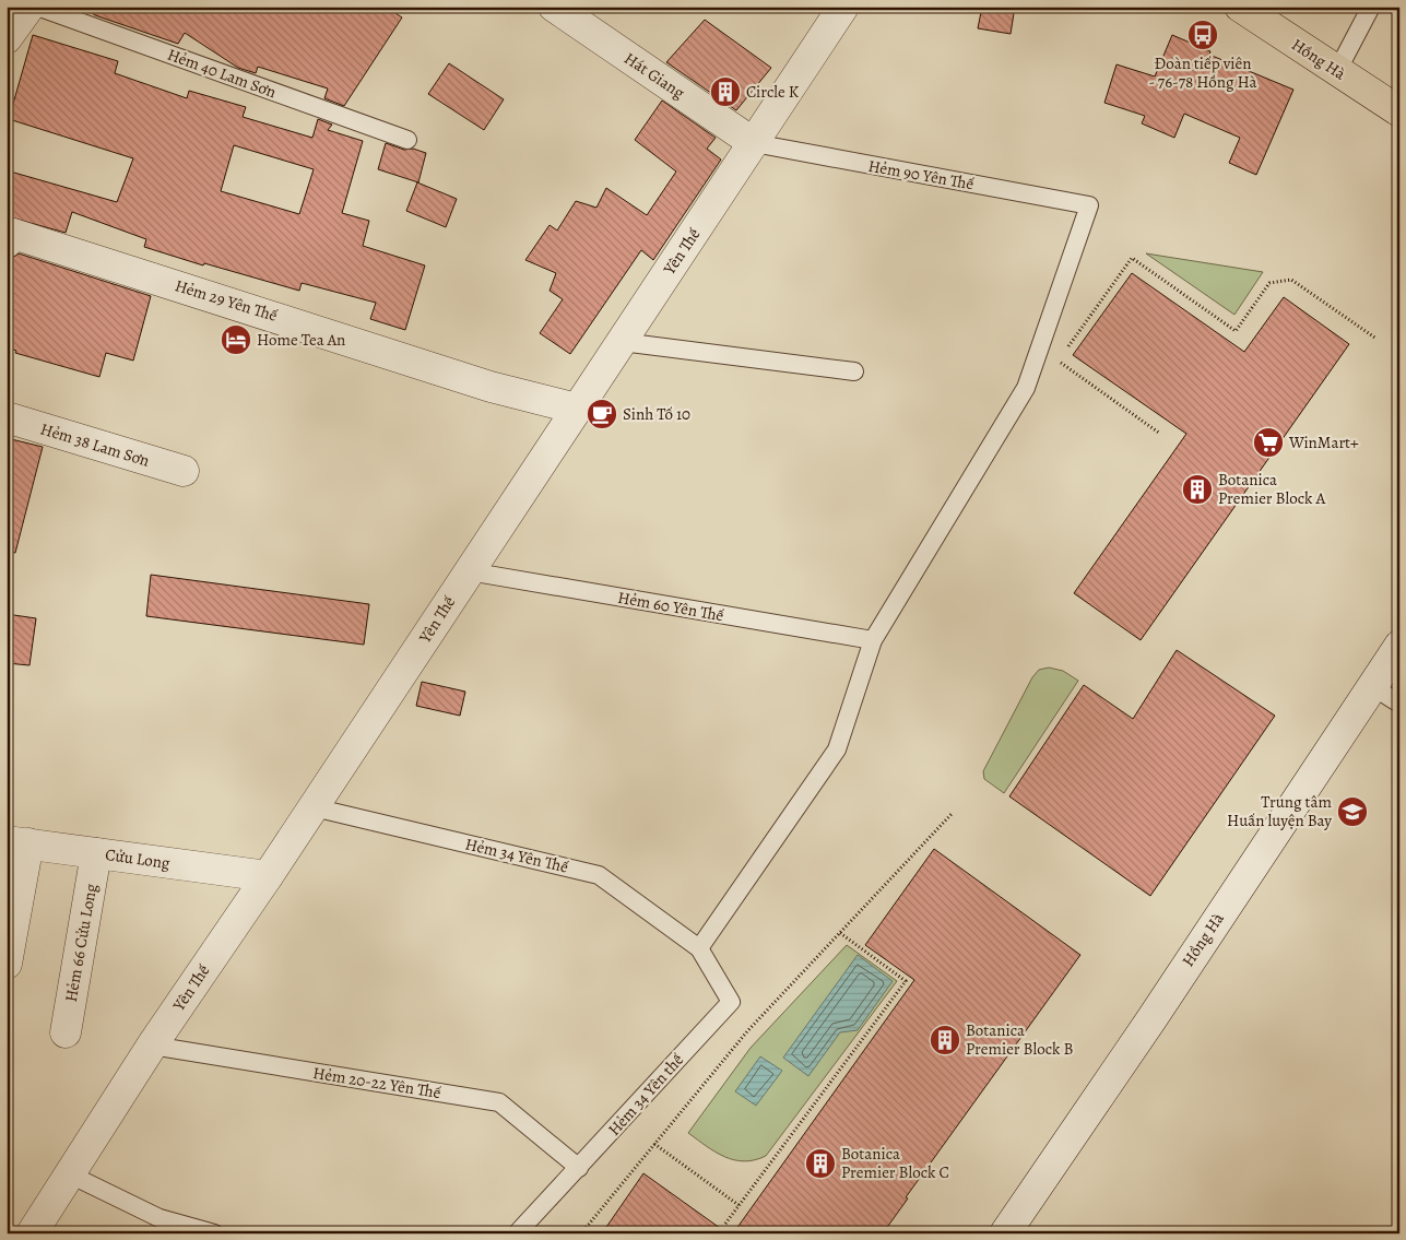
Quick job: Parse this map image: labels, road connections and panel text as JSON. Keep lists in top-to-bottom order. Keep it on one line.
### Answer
{"streets":{"main road":["Hồng Hà"],"street":["Hát Giang","Yên Thế","Hẻm 29 Yên Thế","Hẻm 38 Lam Sơn","Cửu Long","Hẻm 66 Cửu Long"],"lane":["Hẻm 40 Lam Sơn","Hẻm 90 Yên Thế","Hẻm 60 Yên Thế","Hẻm 34 Yên Thế","Hẻm 20-22 Yên Thế","Hẻm 34 Yên thế"]},"crossings":[["Hát Giang","Hẻm 90 Yên Thế"],["Hát Giang","Yên Thế"],["Hẻm 90 Yên Thế","Yên Thế"],["Hẻm 90 Yên Thế","Hẻm 60 Yên Thế"],["Yên Thế","Hẻm 29 Yên Thế"],["Yên Thế","Hẻm 60 Yên Thế"],["Yên Thế","Hẻm 34 Yên Thế"],["Yên Thế","Cửu Long"],["Yên Thế","Hẻm 20-22 Yên Thế"],["Hẻm 34 Yên Thế","Hẻm 34 Yên thế"],["Cửu Long","Hẻm 66 Cửu Long"],["Hẻm 20-22 Yên Thế","Hẻm 34 Yên thế"]],"places":{"bus stop":["Đoàn tiếp viên - 76-78 Hồng Hà"],"building":["Circle K","Botanica Premier Block A","Botanica Premier Block B","Botanica Premier Block C"],"hotel":["Home Tea An"],"cafe":["Sinh Tố 10"],"supermarket":["WinMart+"],"school or university":["Trung tâm Huấn luyện Bay"]}}
